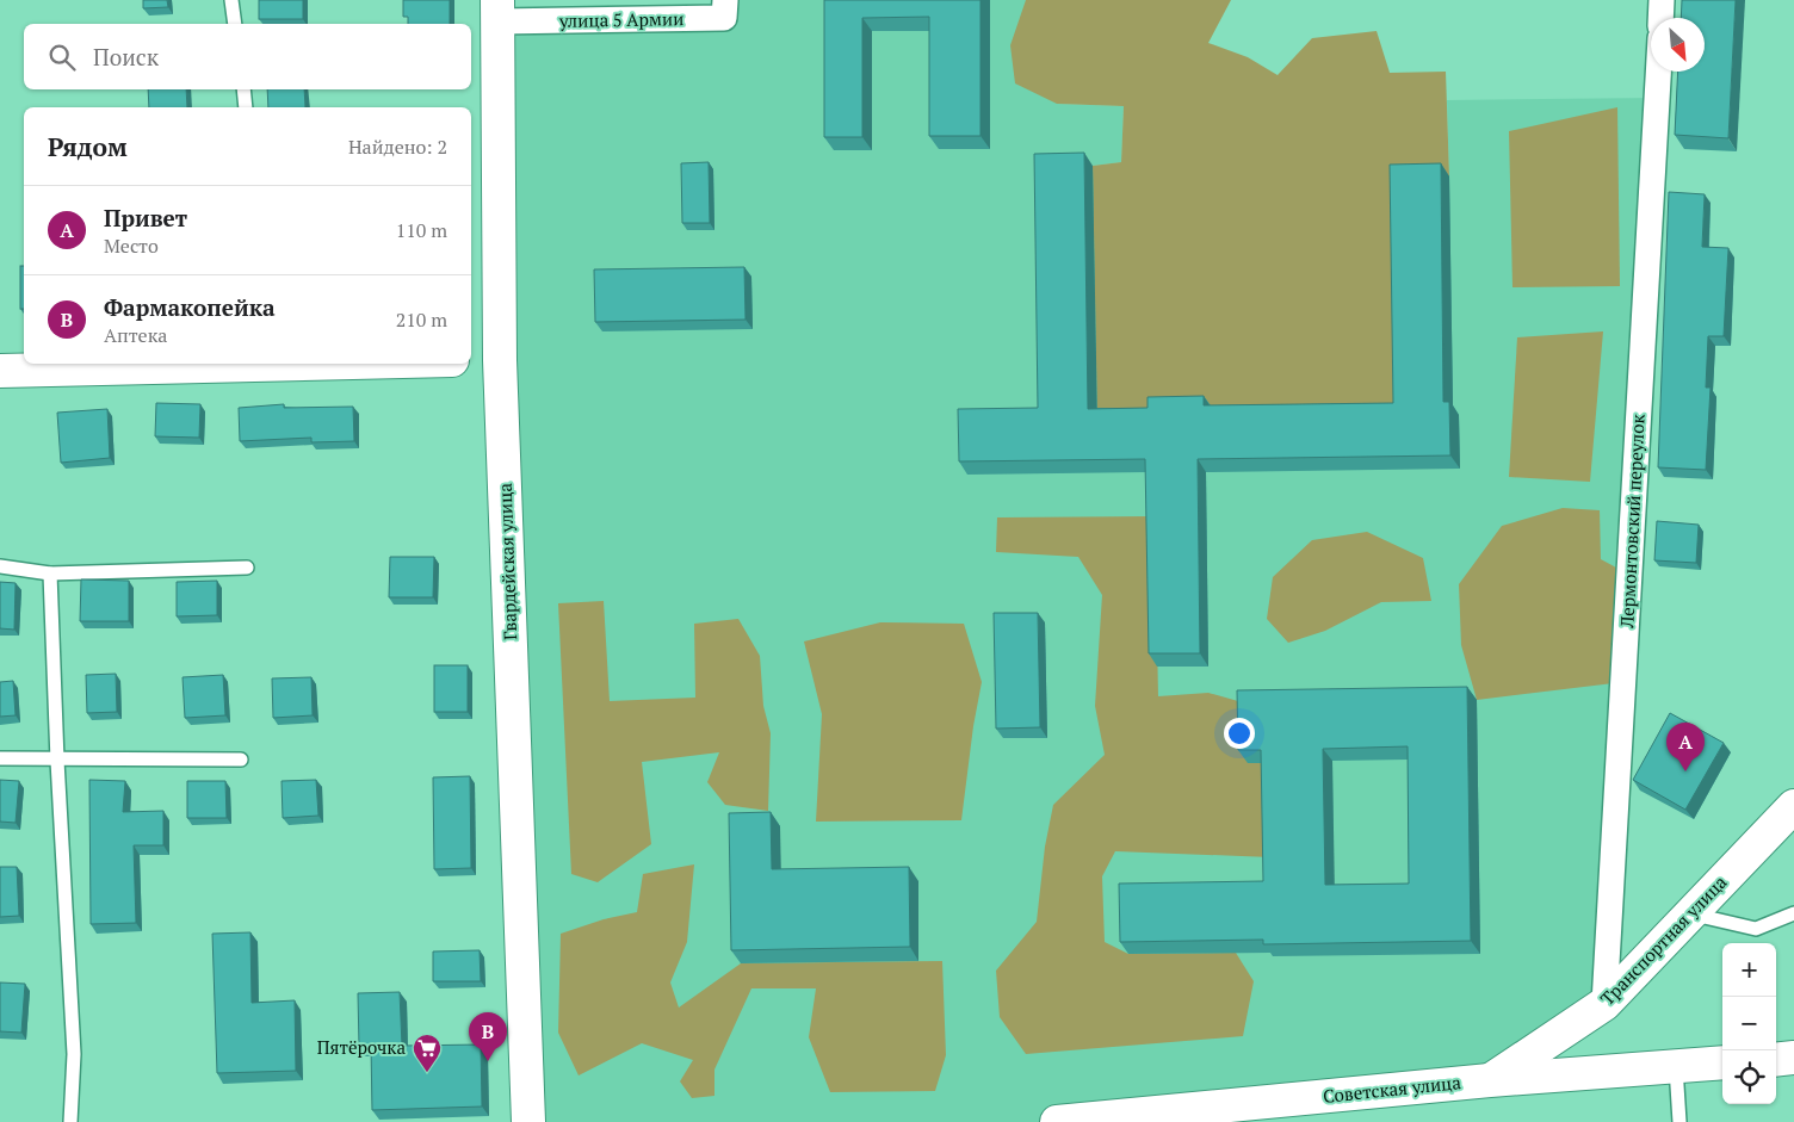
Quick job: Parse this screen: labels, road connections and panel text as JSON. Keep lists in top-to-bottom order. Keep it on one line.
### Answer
{"streets":{"main road":["Гвардейская улица","Транспортная улица","Советская улица"],"street":["улица 5 Армии","Лермонтовский переулок"]},"crossings":[["улица 5 Армии","Гвардейская улица"],["Лермонтовский переулок","Транспортная улица"],["Транспортная улица","Советская улица"]],"places":{"supermarket":["Пятёрочка"]},"north":"bottom right","page":{"search":"Поиск","heading":["Рядом","Найдено: 2"],"list":[{"mark":"A","name":"Привет","note":"Место","value":"110 m"},{"mark":"B","name":"Фармакопейка","note":"Аптека","value":"210 m"}],"pins":["A","B"],"map_buttons":["+","−"]}}
